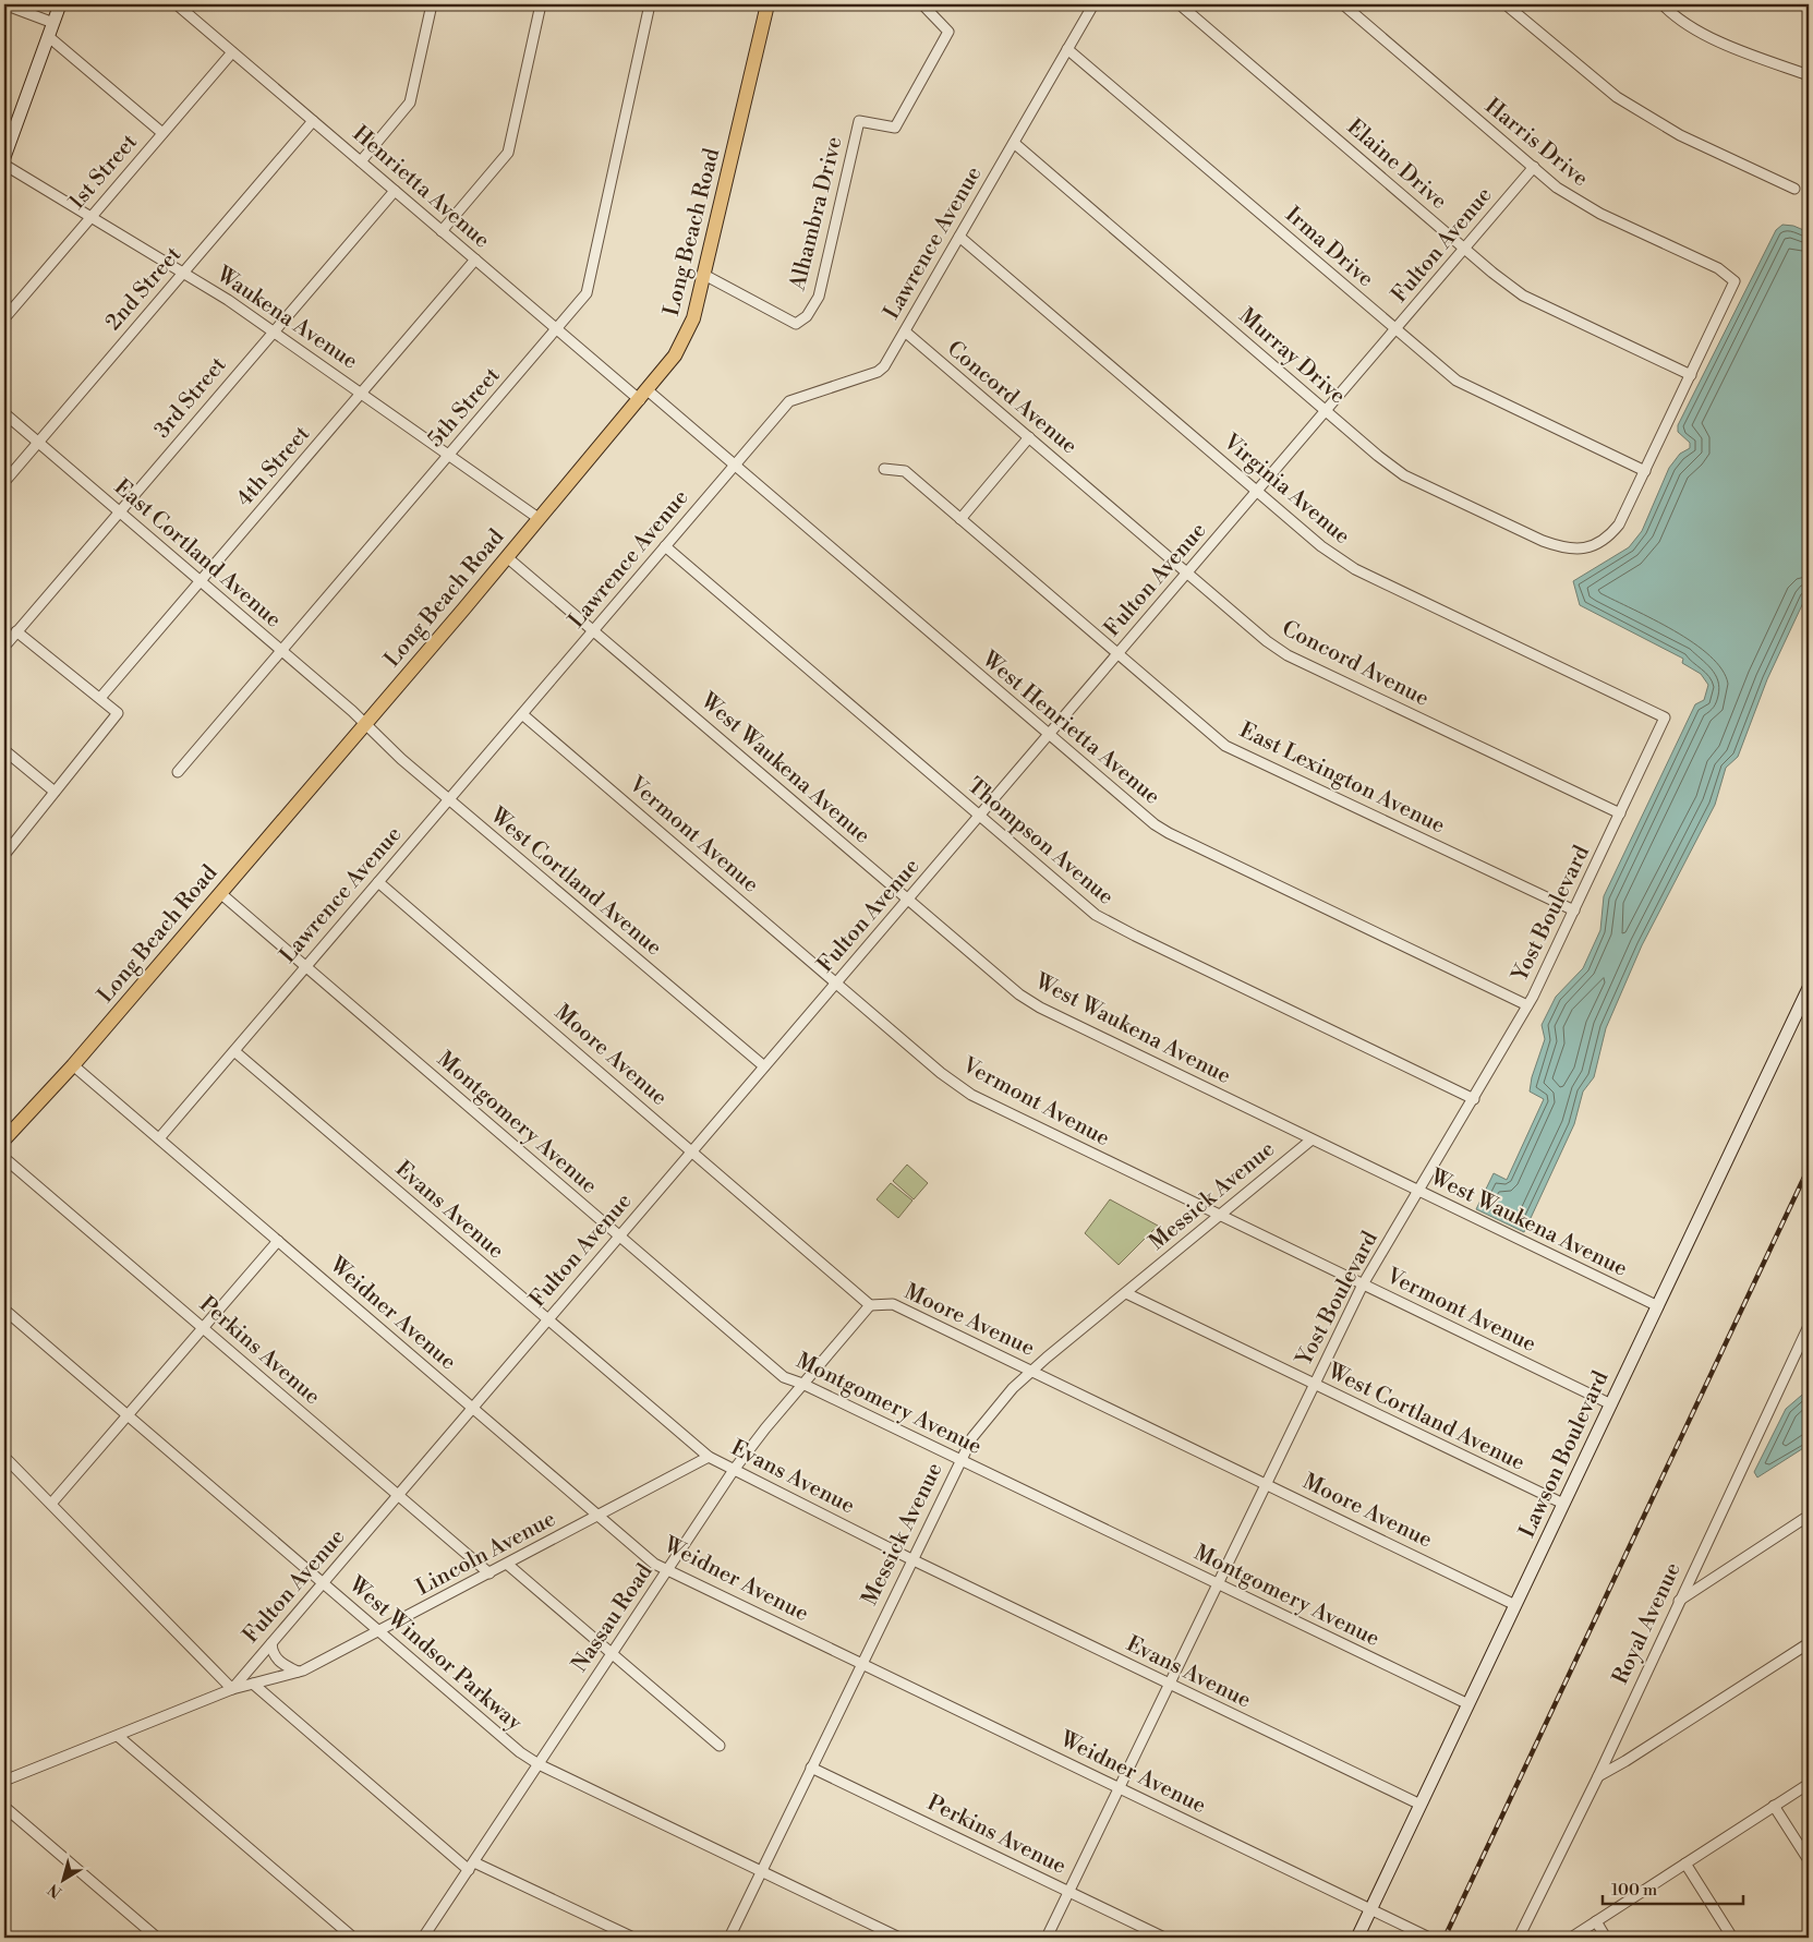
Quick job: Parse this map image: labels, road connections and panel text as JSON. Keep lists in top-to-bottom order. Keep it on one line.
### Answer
{"streets":{"main road":["Long Beach Road","Lawson Boulevard"],"street":["Harris Drive","Elaine Drive","1st Street","Henrietta Avenue","Alhambra Drive","Lawrence Avenue","Fulton Avenue","Irma Drive","2nd Street","Waukena Avenue","Murray Drive","3rd Street","Concord Avenue","5th Street","4th Street","Virginia Avenue","East Cortland Avenue","West Henrietta Avenue","West Waukena Avenue","East Lexington Avenue","Vermont Avenue","Thompson Avenue","West Cortland Avenue","Yost Boulevard","Moore Avenue","Montgomery Avenue","Messick Avenue","Evans Avenue","Weidner Avenue","Perkins Avenue","Lincoln Avenue","Nassau Road","Royal Avenue","West Windsor Parkway"]},"crossings":[["Harris Drive","Elaine Drive"],["Harris Drive","Fulton Avenue"],["Elaine Drive","Fulton Avenue"],["1st Street","Henrietta Avenue"],["1st Street","Waukena Avenue"],["Henrietta Avenue","Long Beach Road"],["Henrietta Avenue","2nd Street"],["Henrietta Avenue","3rd Street"],["Henrietta Avenue","5th Street"],["Henrietta Avenue","4th Street"],["Henrietta Avenue","West Henrietta Avenue"],["Alhambra Drive","Long Beach Road"],["Long Beach Road","Waukena Avenue"],["Long Beach Road","East Cortland Avenue"],["Long Beach Road","West Henrietta Avenue"],["Long Beach Road","West Waukena Avenue"],["Long Beach Road","West Cortland Avenue"],["Long Beach Road","Montgomery Avenue"],["Long Beach Road","Weidner Avenue"],["Lawrence Avenue","Irma Drive"],["Lawrence Avenue","Murray Drive"],["Lawrence Avenue","Concord Avenue"],["Lawrence Avenue","Virginia Avenue"],["Lawrence Avenue","West Henrietta Avenue"],["Lawrence Avenue","West Waukena Avenue"],["Lawrence Avenue","Vermont Avenue"],["Lawrence Avenue","Thompson Avenue"],["Lawrence Avenue","West Cortland Avenue"],["Lawrence Avenue","Moore Avenue"],["Lawrence Avenue","Montgomery Avenue"],["Lawrence Avenue","Evans Avenue"],["Lawrence Avenue","Weidner Avenue"],["Fulton Avenue","Irma Drive"],["Fulton Avenue","Murray Drive"],["Fulton Avenue","Concord Avenue"],["Fulton Avenue","Virginia Avenue"],["Fulton Avenue","West Henrietta Avenue"],["Fulton Avenue","West Waukena Avenue"],["Fulton Avenue","East Lexington Avenue"],["Fulton Avenue","Vermont Avenue"],["Fulton Avenue","Thompson Avenue"],["Fulton Avenue","West Cortland Avenue"],["Fulton Avenue","Moore Avenue"],["Fulton Avenue","Montgomery Avenue"],["Fulton Avenue","Evans Avenue"],["Fulton Avenue","Weidner Avenue"],["Fulton Avenue","Perkins Avenue"],["Fulton Avenue","Lincoln Avenue"],["Fulton Avenue","West Windsor Parkway"],["Irma Drive","Murray Drive"],["2nd Street","Waukena Avenue"],["2nd Street","East Cortland Avenue"],["Waukena Avenue","3rd Street"],["Waukena Avenue","5th Street"],["Waukena Avenue","4th Street"],["3rd Street","East Cortland Avenue"],["Concord Avenue","Yost Boulevard"],["5th Street","East Cortland Avenue"],["4th Street","East Cortland Avenue"],["Virginia Avenue","Yost Boulevard"],["East Cortland Avenue","West Cortland Avenue"],["West Henrietta Avenue","Yost Boulevard"],["West Waukena Avenue","Yost Boulevard"],["West Waukena Avenue","Messick Avenue"],["West Waukena Avenue","Lawson Boulevard"],["East Lexington Avenue","Yost Boulevard"],["Vermont Avenue","Yost Boulevard"],["Vermont Avenue","Messick Avenue"],["Vermont Avenue","Lawson Boulevard"],["Thompson Avenue","Yost Boulevard"],["West Cortland Avenue","Yost Boulevard"],["West Cortland Avenue","Messick Avenue"],["West Cortland Avenue","Lawson Boulevard"],["Yost Boulevard","Moore Avenue"],["Yost Boulevard","Montgomery Avenue"],["Yost Boulevard","Evans Avenue"],["Yost Boulevard","Weidner Avenue"],["Yost Boulevard","Perkins Avenue"],["Moore Avenue","Messick Avenue"],["Moore Avenue","Lawson Boulevard"],["Moore Avenue","Nassau Road"],["Montgomery Avenue","Messick Avenue"],["Montgomery Avenue","Lawson Boulevard"],["Montgomery Avenue","Nassau Road"],["Messick Avenue","Evans Avenue"],["Messick Avenue","Weidner Avenue"],["Messick Avenue","Perkins Avenue"],["Messick Avenue","West Windsor Parkway"],["Evans Avenue","Lawson Boulevard"],["Evans Avenue","Lincoln Avenue"],["Evans Avenue","Nassau Road"],["Weidner Avenue","Lawson Boulevard"],["Weidner Avenue","Lincoln Avenue"],["Weidner Avenue","Nassau Road"],["Perkins Avenue","Lincoln Avenue"],["Lincoln Avenue","West Windsor Parkway"],["Nassau Road","West Windsor Parkway"]],"scale_bar":"100 m","north":"bottom left"}
